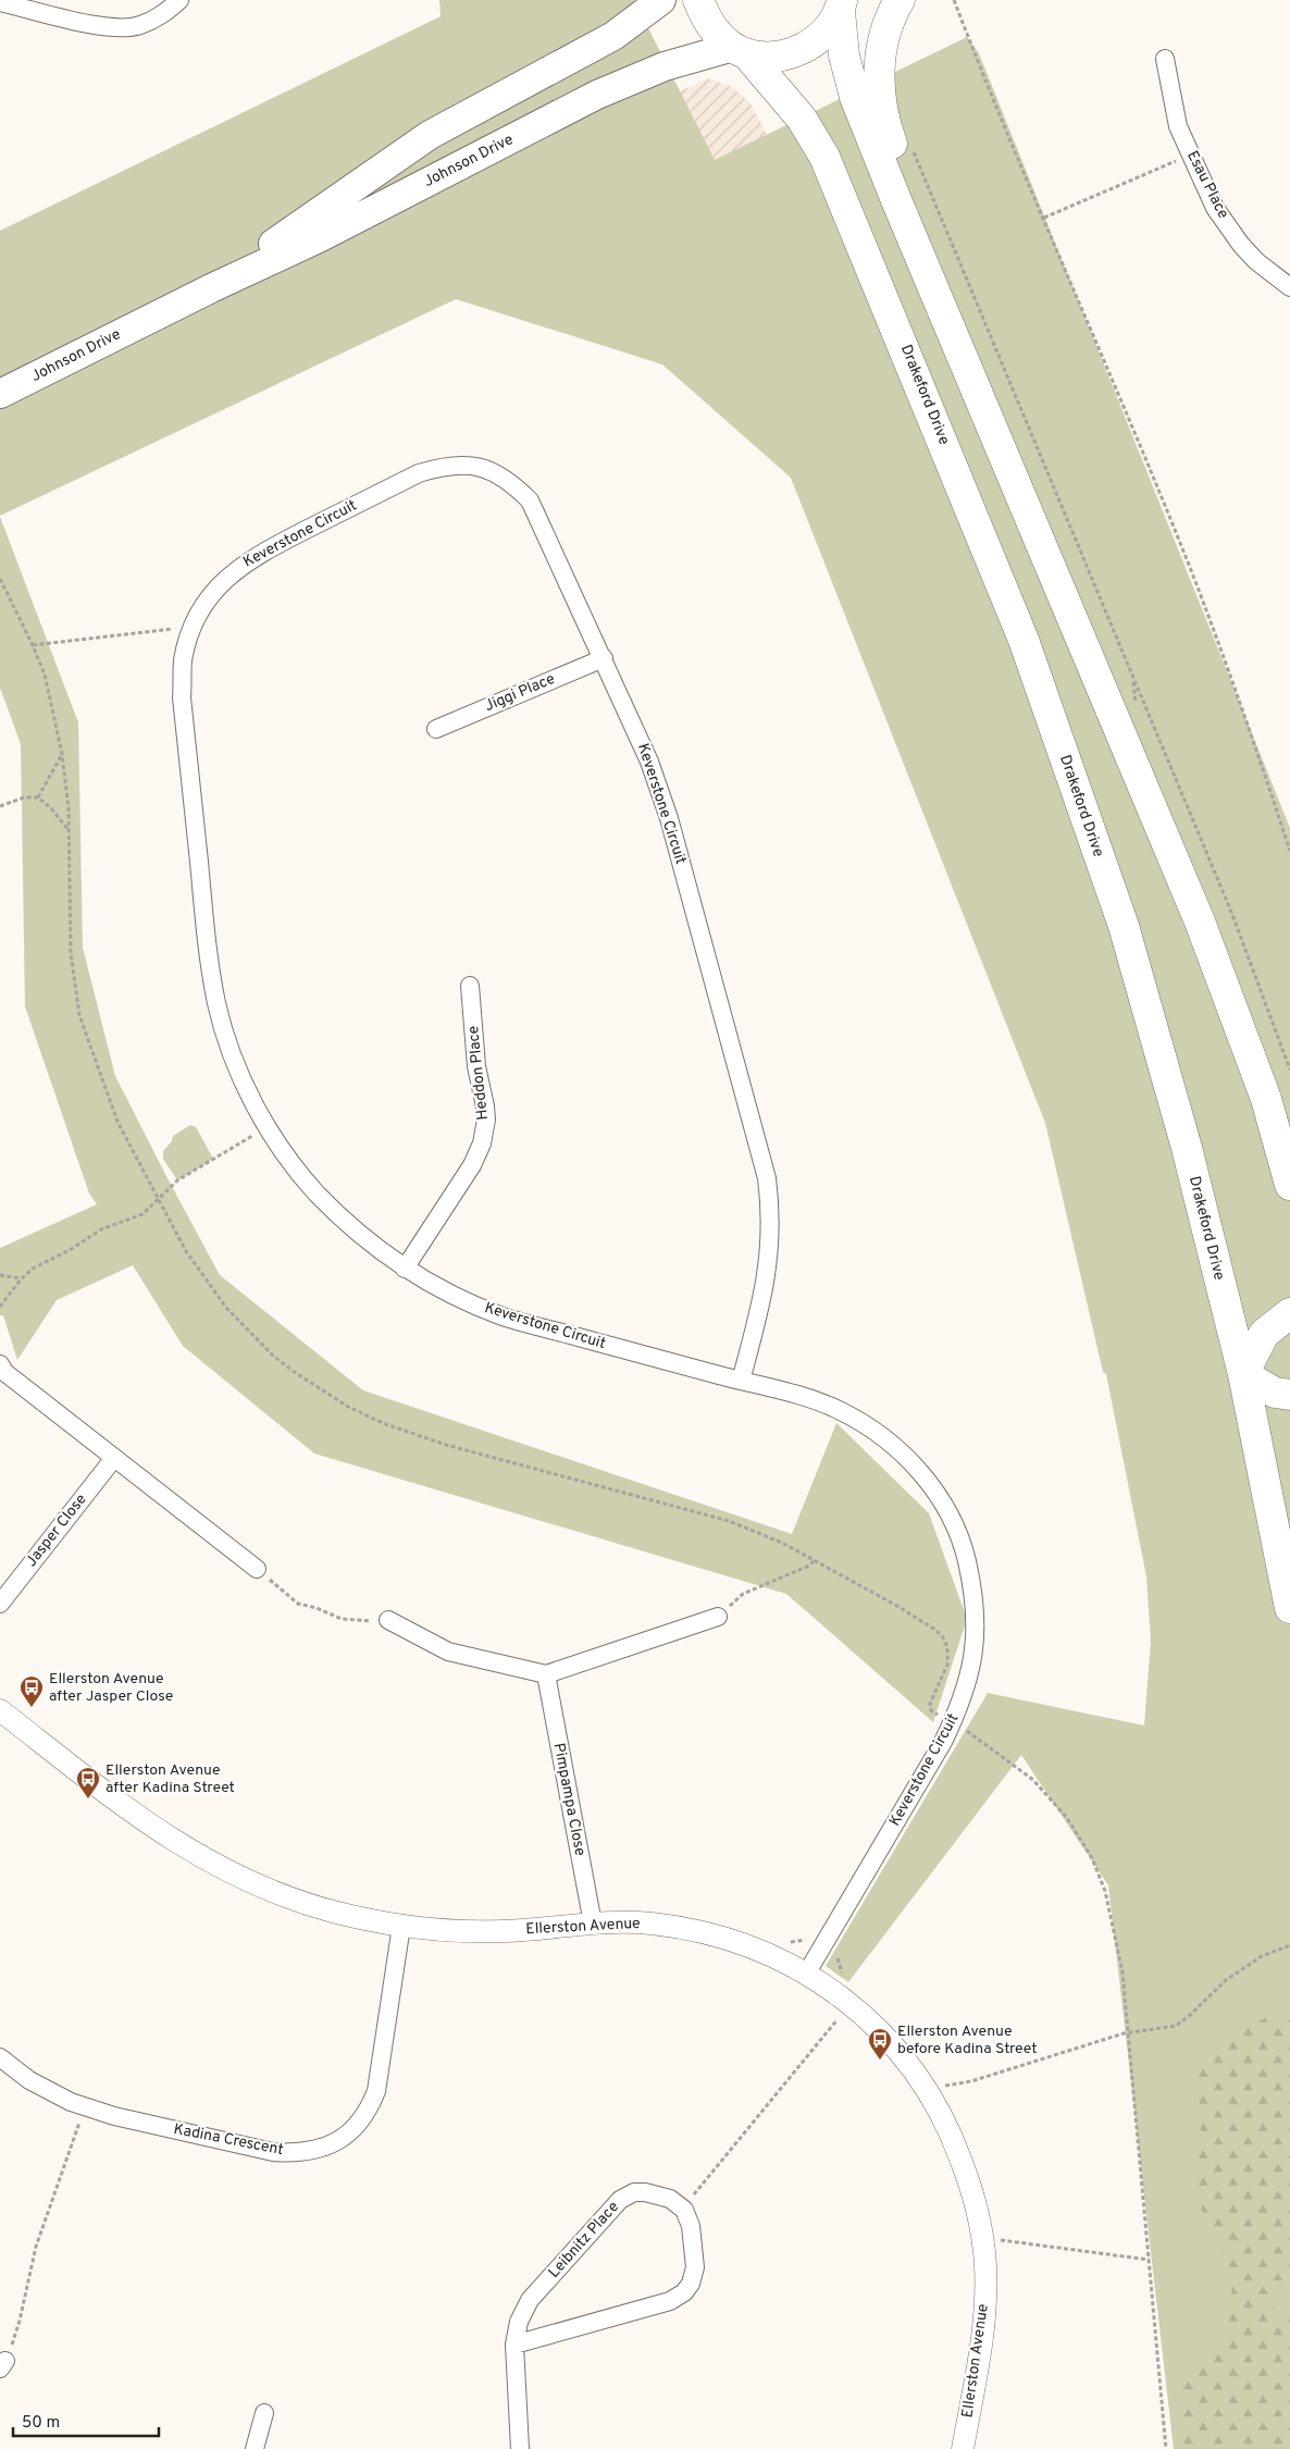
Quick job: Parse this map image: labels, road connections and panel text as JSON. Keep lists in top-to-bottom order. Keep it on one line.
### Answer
{"streets":{"highway":["Drakeford Drive"],"main road":["Johnson Drive"],"street":["Esau Place","Keverstone Circuit","Jiggi Place","Heddon Place","Jasper Close","Pimpampa Close","Ellerston Avenue","Kadina Crescent","Leibnitz Place"]},"crossings":[["Johnson Drive","Drakeford Drive"],["Keverstone Circuit","Jiggi Place"],["Keverstone Circuit","Heddon Place"],["Keverstone Circuit","Ellerston Avenue"],["Pimpampa Close","Ellerston Avenue"],["Ellerston Avenue","Kadina Crescent"]],"places":{"bus stop":["Ellerston Avenue after Jasper Close","Ellerston Avenue after Kadina Street","Ellerston Avenue before Kadina Street"]},"scale_bar":"50 m"}
